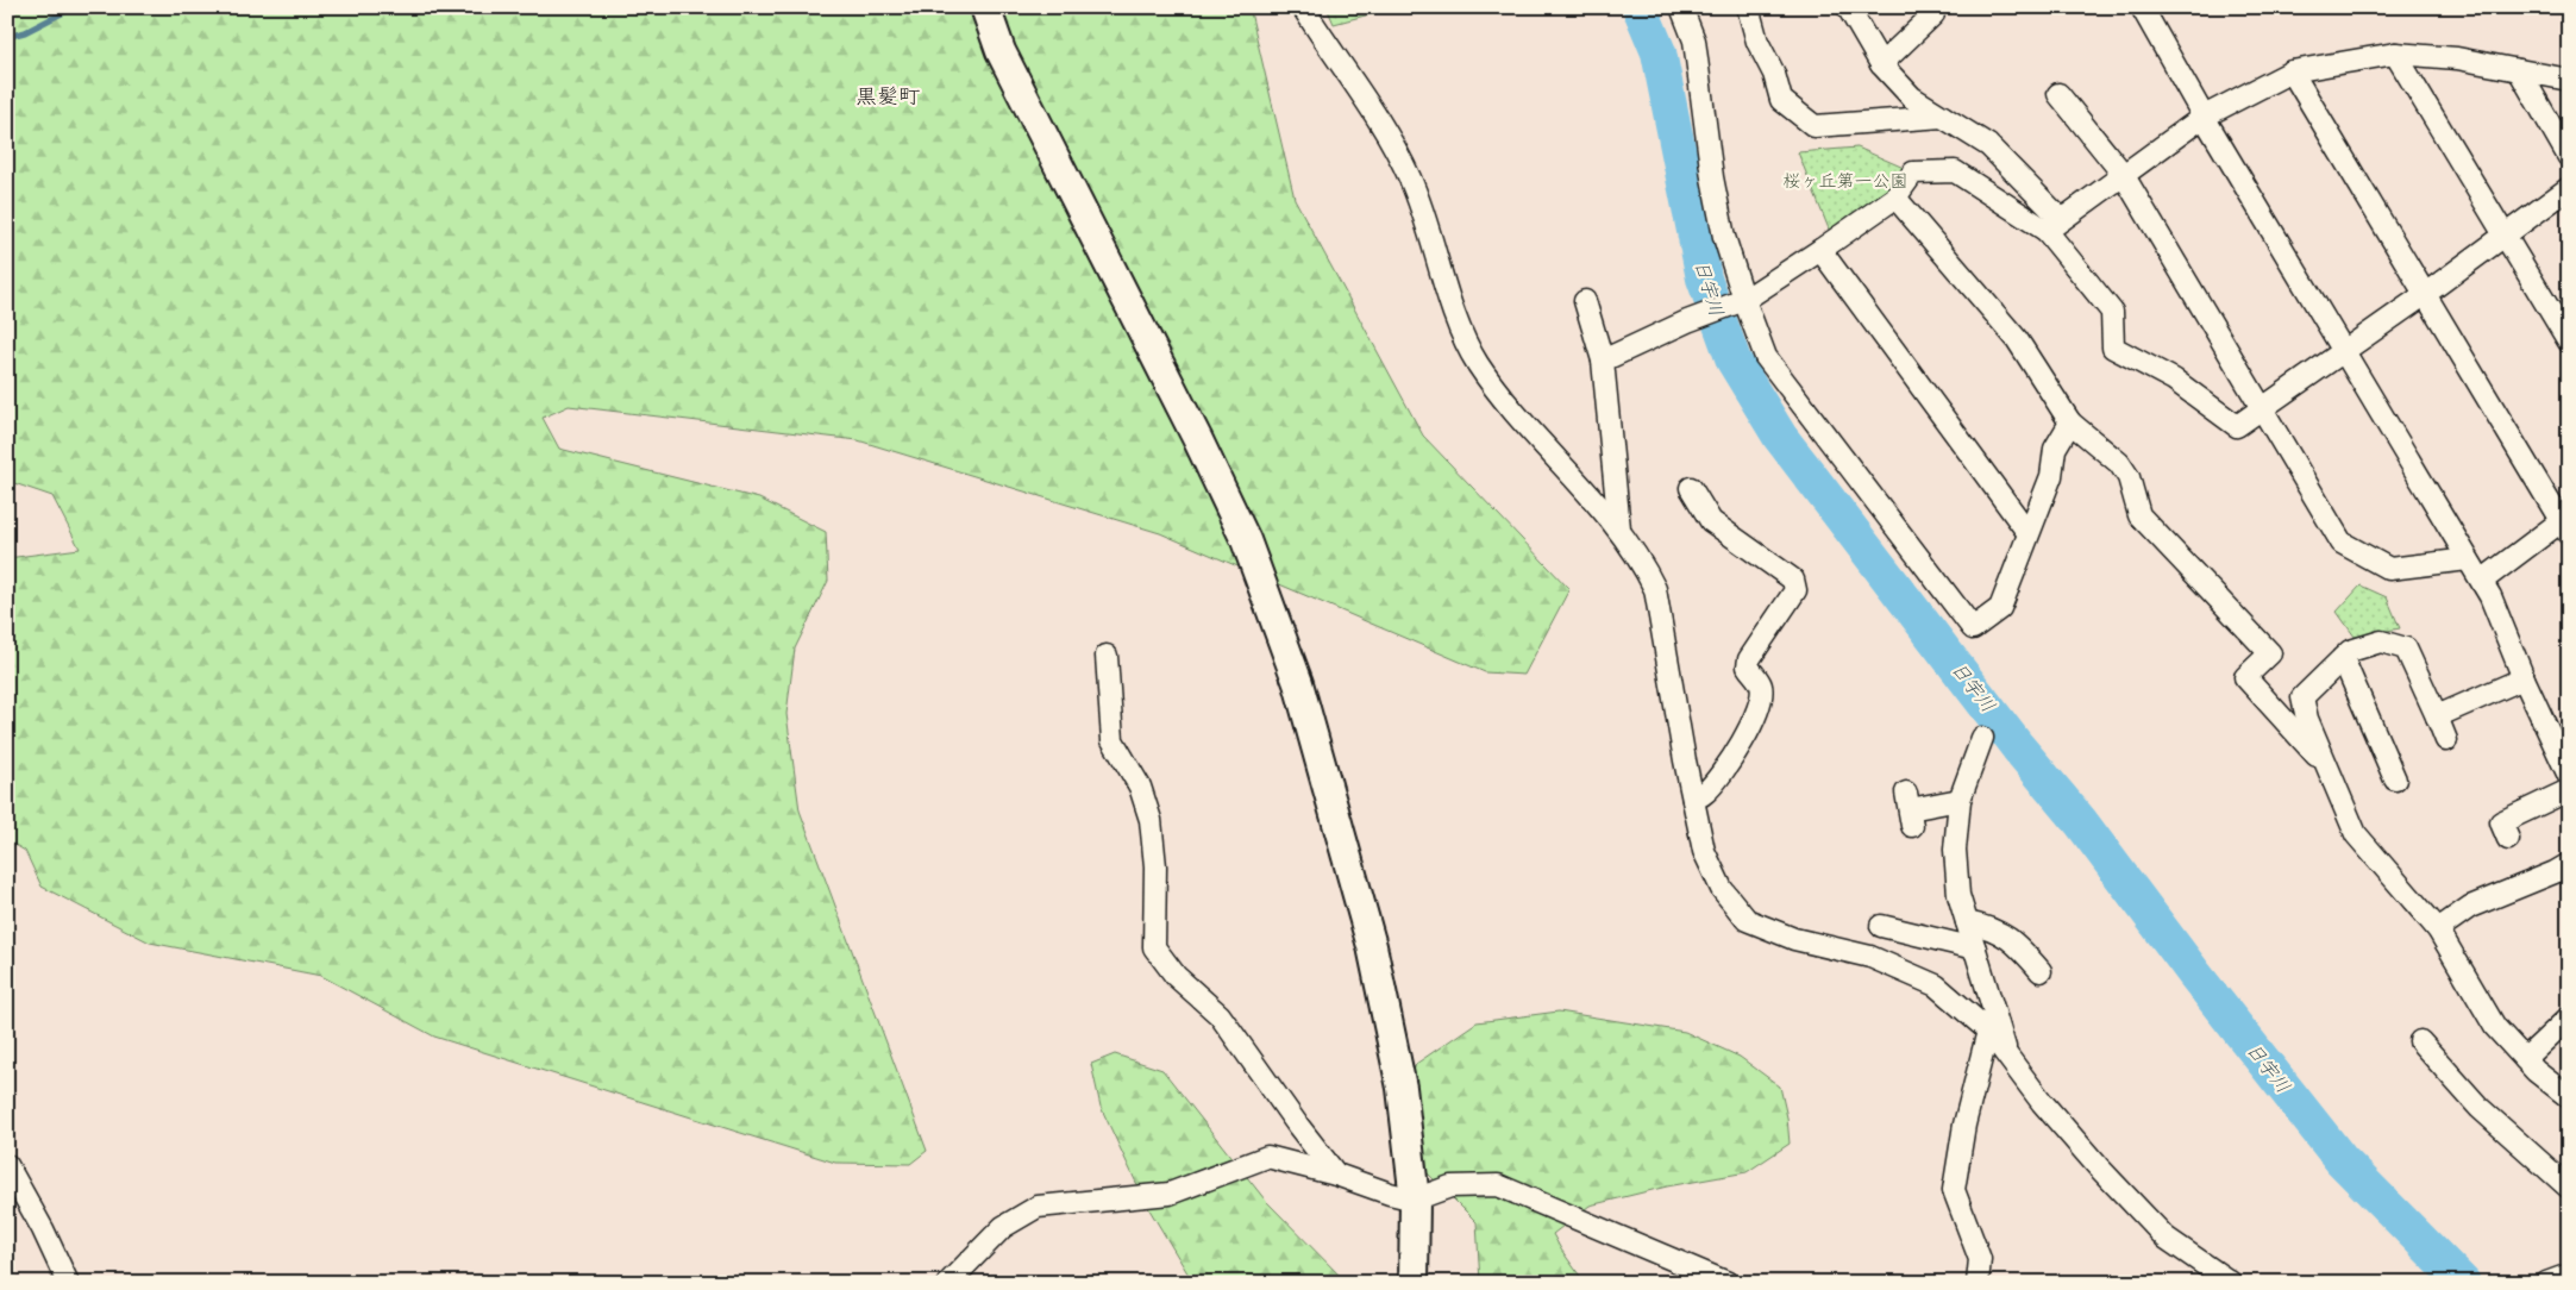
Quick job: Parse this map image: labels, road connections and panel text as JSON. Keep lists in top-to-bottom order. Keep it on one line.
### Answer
{"districts":["黒髪町"],"water":["日宇川"],"parks":["桜ヶ丘第一公園"]}
